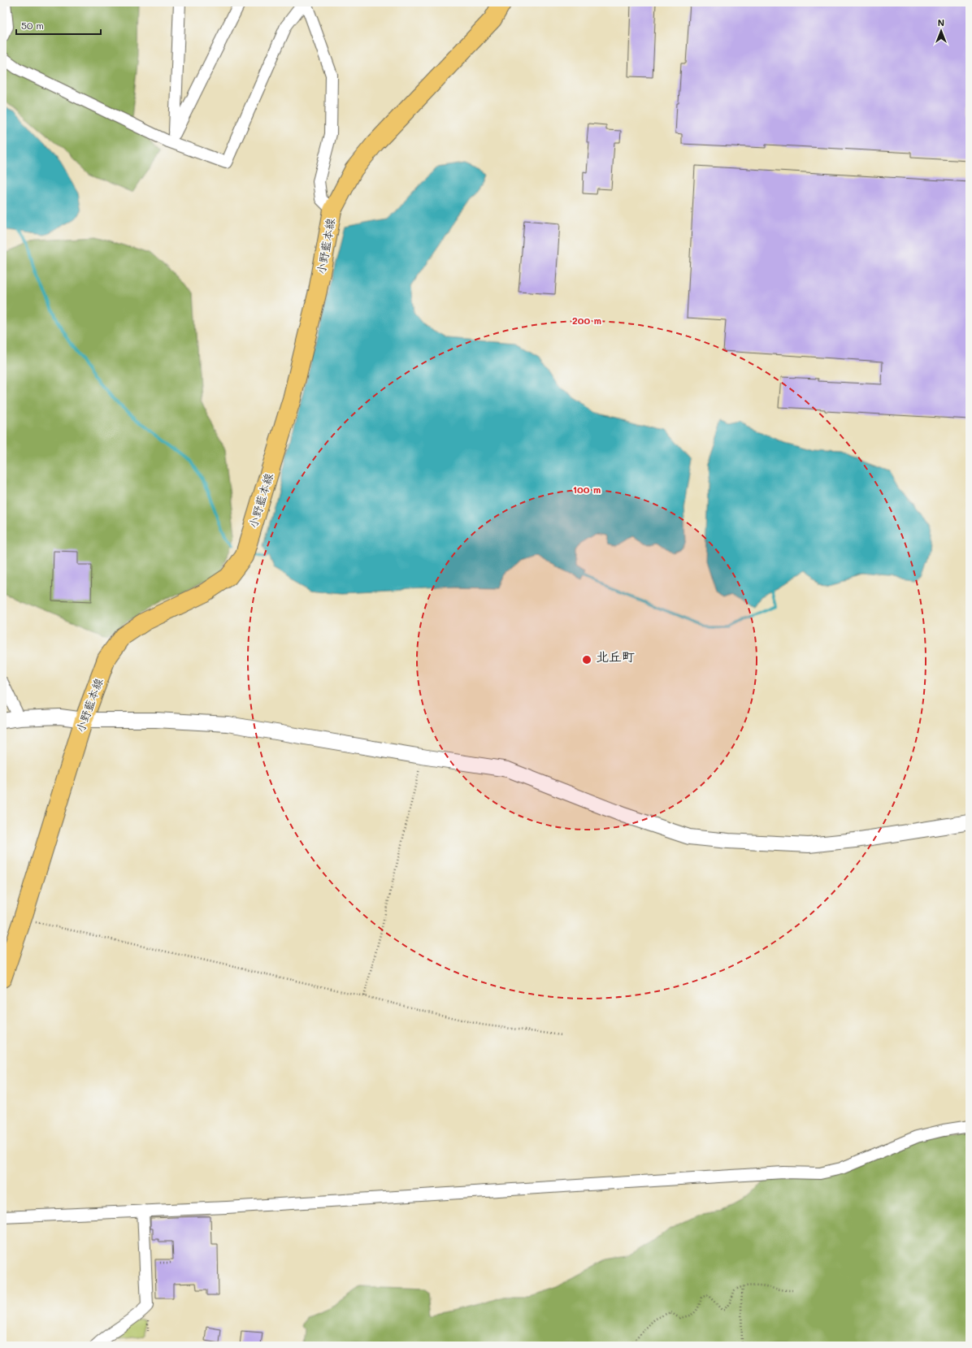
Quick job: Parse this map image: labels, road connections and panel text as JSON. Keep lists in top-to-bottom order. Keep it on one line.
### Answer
{"streets":{"main road":["小野藍本線"]},"districts":["北丘町"],"scale_bar":"50 m","north":"top","rings":["200 m","100 m"]}
